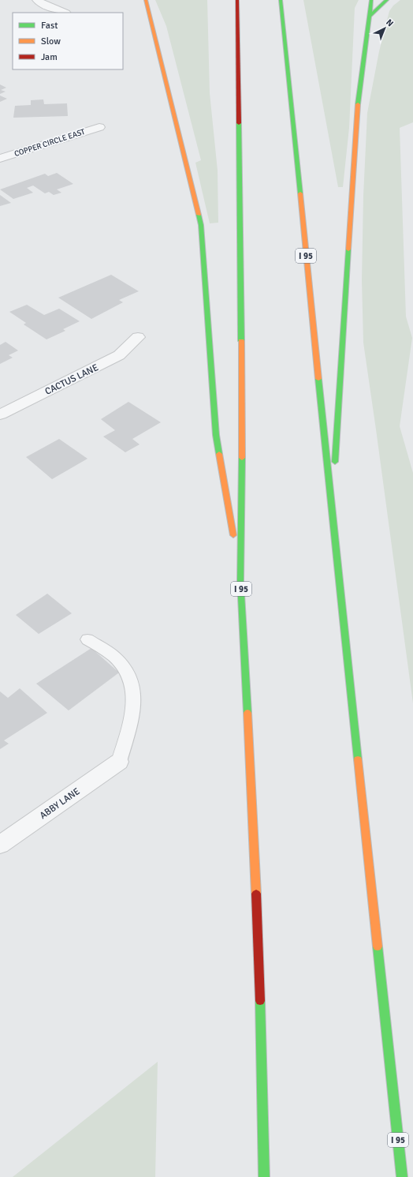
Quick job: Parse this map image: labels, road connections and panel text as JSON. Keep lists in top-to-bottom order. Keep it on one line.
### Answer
{"streets":{"highway":["I 95"],"street":["COPPER CIRCLE EAST","CACTUS LANE","ABBY LANE"]},"legend":["Fast","Slow","Jam"],"north":"top right"}
